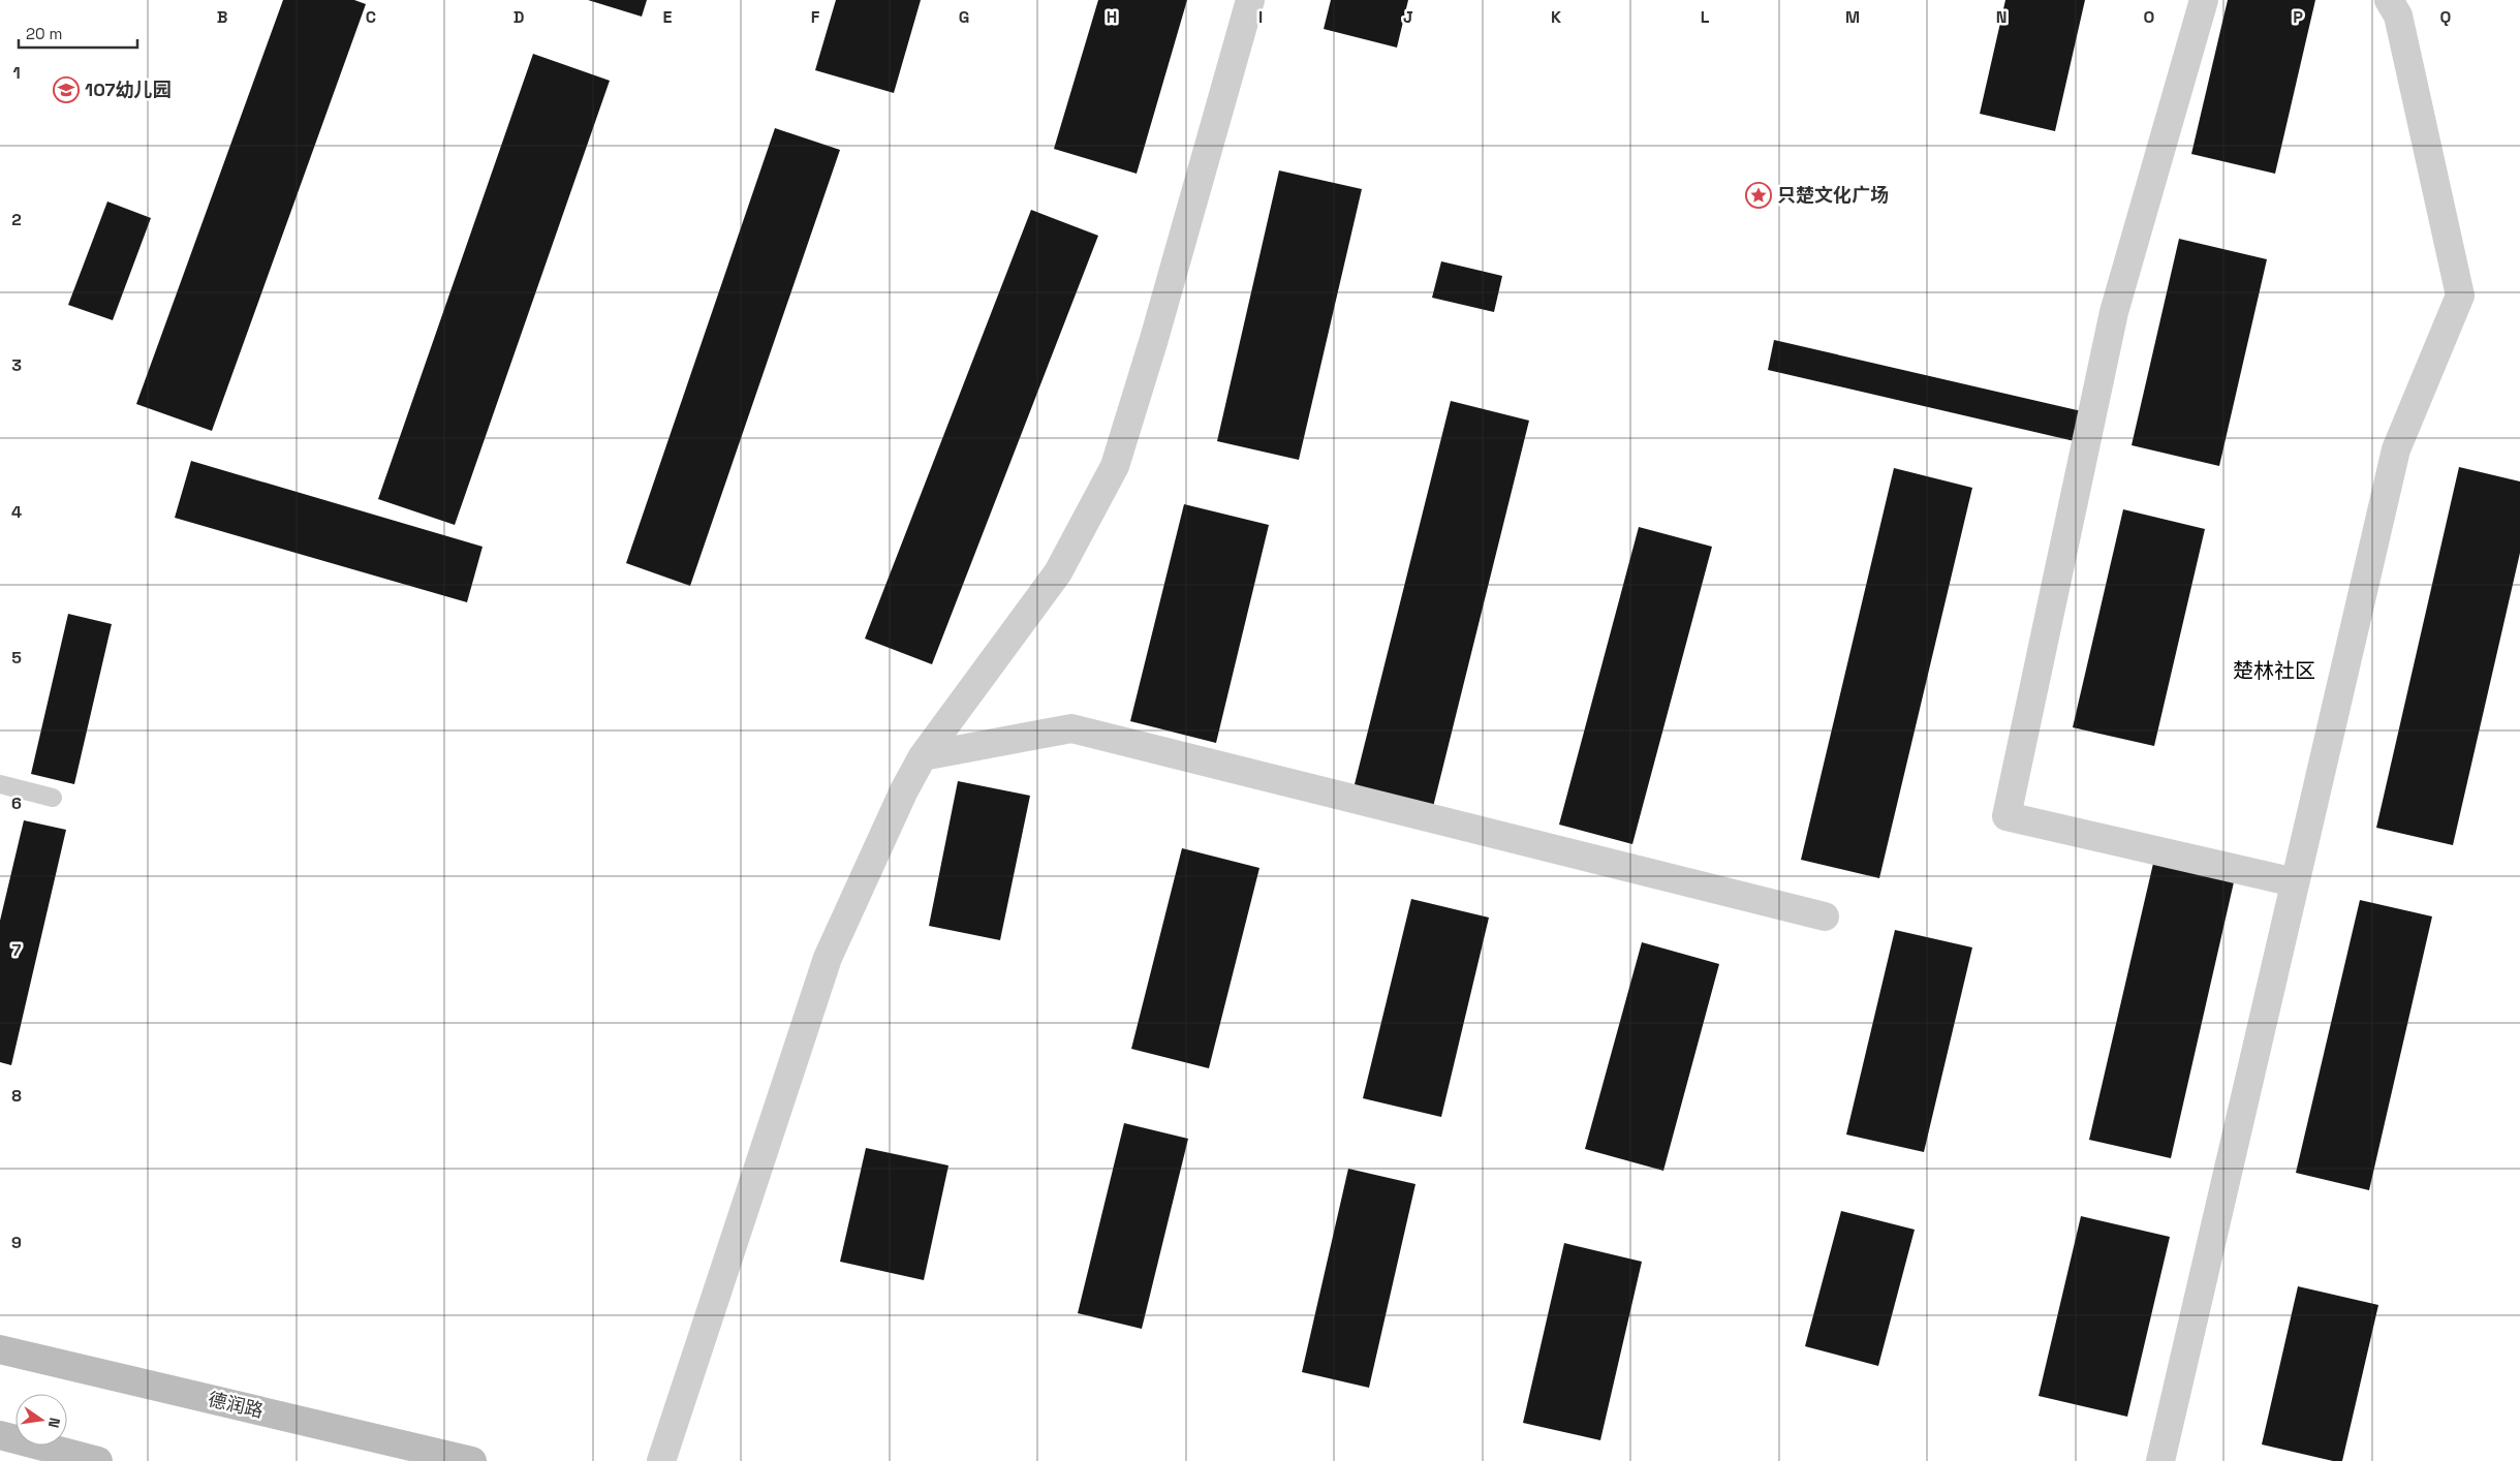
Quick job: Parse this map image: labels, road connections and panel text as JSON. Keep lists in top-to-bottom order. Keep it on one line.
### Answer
{"streets":{"main road":["德润路"]},"districts":["楚林社区"],"places":{"school or university":["107幼儿园"],"place":["只楚文化广场"]},"scale_bar":"20 m","north":"right","grid":{"columns":["B","C","D","E","F","G","H","I","J","K","L","M","N","O","P","Q"],"rows":["1","2","3","4","5","6","7","8","9"]}}
